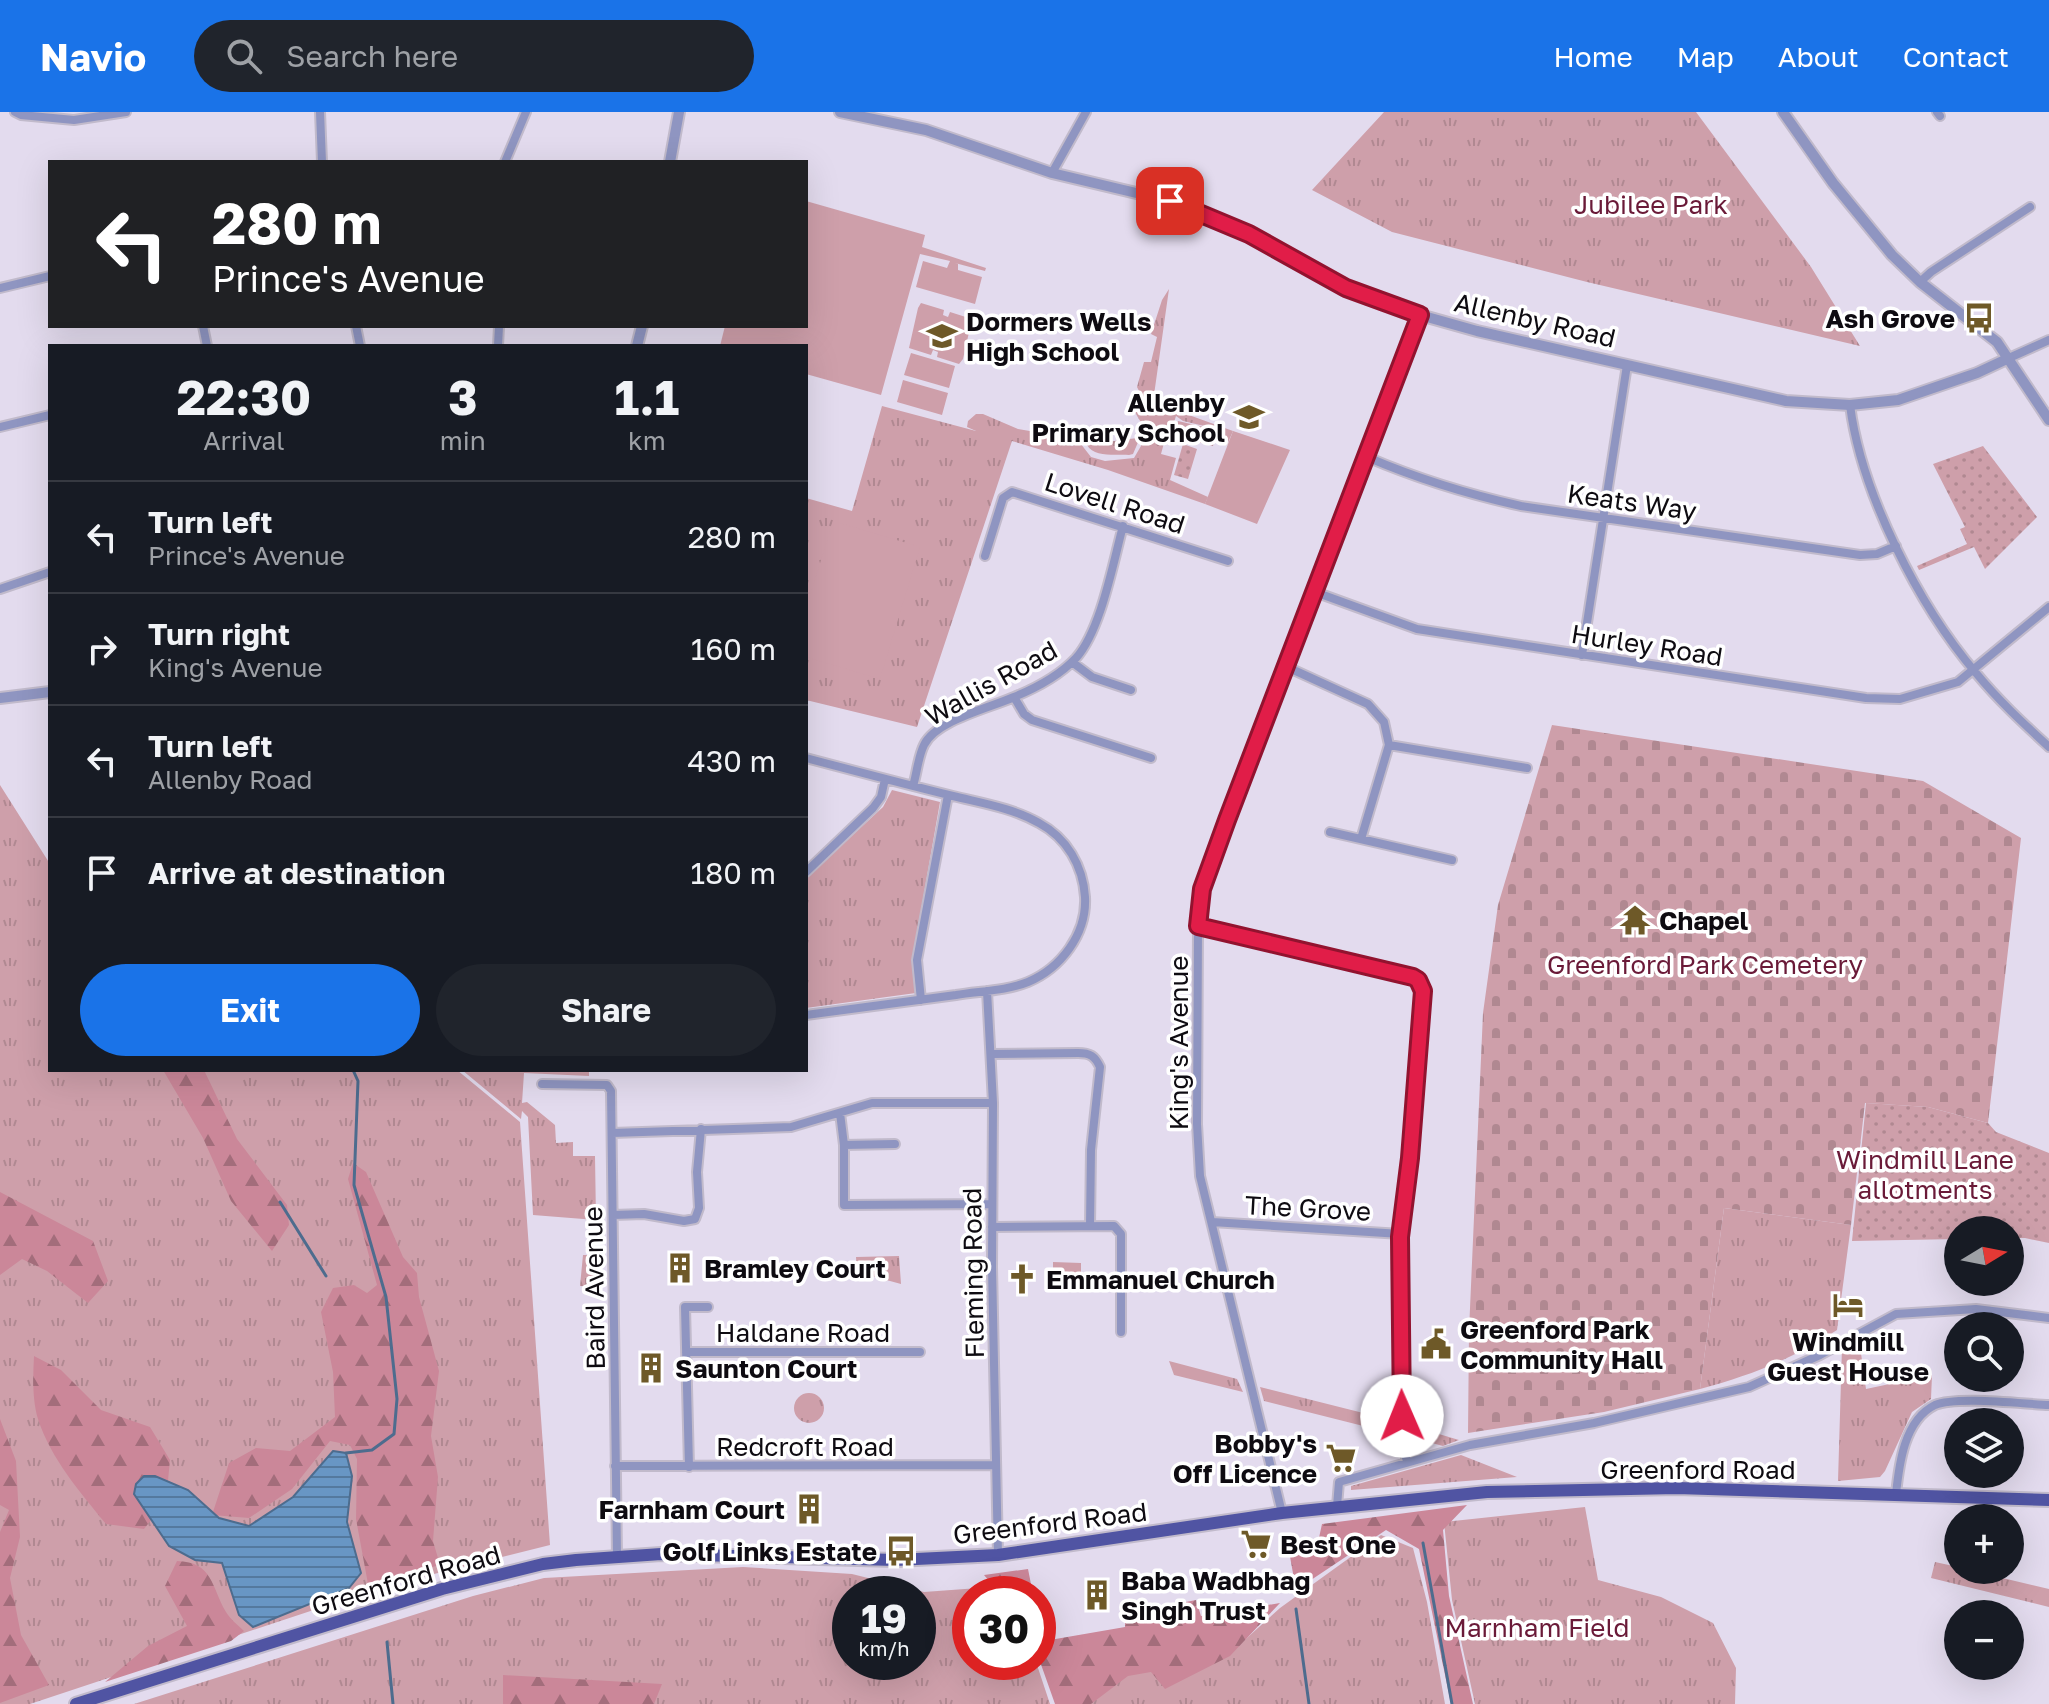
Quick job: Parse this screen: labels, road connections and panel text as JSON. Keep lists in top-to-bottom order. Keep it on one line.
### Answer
{"streets":{"main road":["Greenford Road"],"street":["Allenby Road","Keats Way","Lovell Road","Hurley Road","Wallis Road","King's Avenue","The Grove","Fleming Road","Baird Avenue","Haldane Road","Redcroft Road"]},"crossings":[["Allenby Road","King's Avenue"],["Keats Way","King's Avenue"],["Lovell Road","Wallis Road"],["Hurley Road","King's Avenue"],["King's Avenue","The Grove"],["King's Avenue","Greenford Road"],["Fleming Road","Redcroft Road"],["Fleming Road","Greenford Road"],["Baird Avenue","Redcroft Road"],["Baird Avenue","Greenford Road"],["Haldane Road","Redcroft Road"]],"parks":["Jubilee Park","Greenford Park Cemetery","Windmill Lane allotments","Marnham Field"],"places":{"bus stop":["Ash Grove","Golf Links Estate"],"school or university":["Dormers Wells High School","Allenby Primary School"],"temple":["Chapel"],"building":["Bramley Court","Saunton Court","Farnham Court","Baba Wadbhag Singh Trust"],"church":["Emmanuel Church"],"hotel":["Windmill Guest House"],"public building":["Greenford Park Community Hall"],"supermarket":["Bobby's Off Licence","Best One"]},"north":"right","page":{"header":"Navio","search":"Search here","nav":["Home","Map","About","Contact"],"turn":["280 m","Prince's Avenue"],"eta":["22:30","Arrival","3","min","1.1","km"],"list":[{"name":"Turn left","note":"Prince's Avenue","value":"280 m"},{"name":"Turn right","note":"King's Avenue","value":"160 m"},{"name":"Turn left","note":"Allenby Road","value":"430 m"},{"name":"Arrive at destination","value":"180 m"}],"buttons":["Exit","Share"],"map_buttons":["+","−"],"speed":"19 km/h","limit":"30"}}
